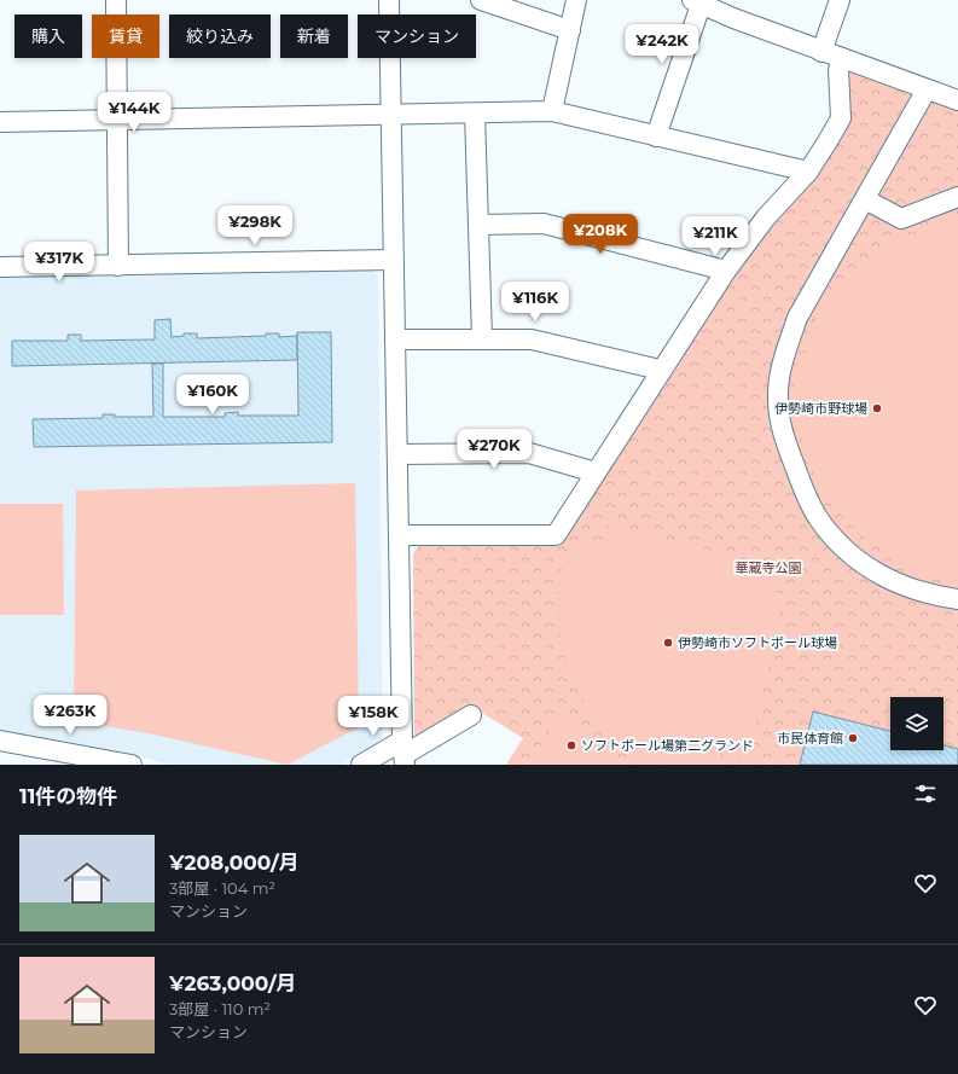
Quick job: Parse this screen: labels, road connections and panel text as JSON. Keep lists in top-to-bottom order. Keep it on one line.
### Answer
{"parks":["華蔵寺公園"],"places":["伊勢崎市野球場","伊勢崎市ソフトボール球場","市民体育館","ソフトボール場第二グランド"],"page":{"chip":["購入","賃貸","絞り込み","新着","マンション"],"price":["¥242K","¥144K","¥298K","¥208K","¥211K","¥317K","¥116K","¥160K","¥270K","¥263K","¥158K"],"heading":"11件の物件","list":[{"name":"¥208,000/月","note":"3部屋 · 104 m² · マンション"},{"name":"¥263,000/月","note":"3部屋 · 110 m² · マンション"}]}}
